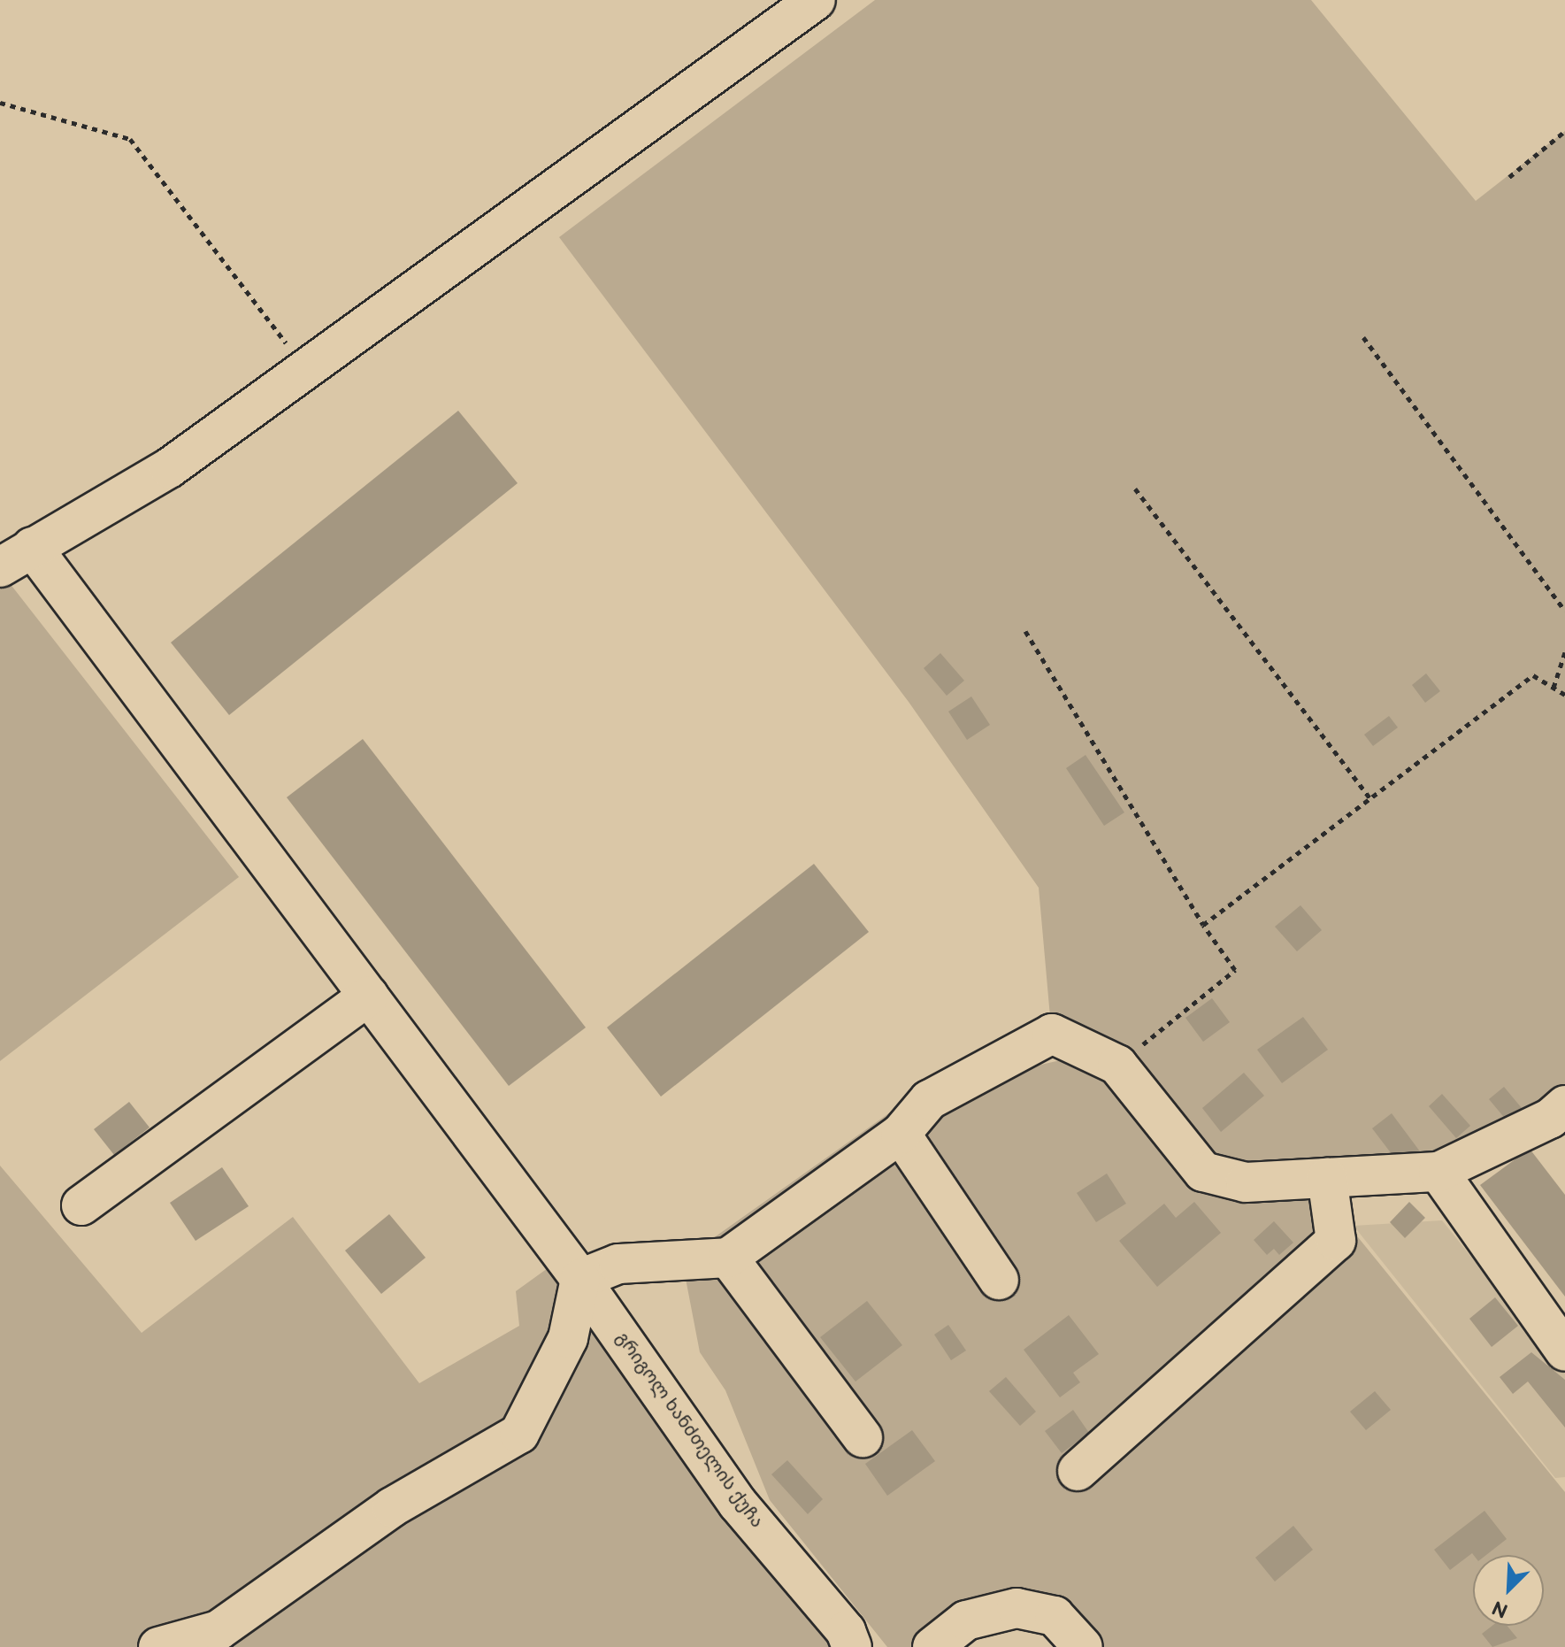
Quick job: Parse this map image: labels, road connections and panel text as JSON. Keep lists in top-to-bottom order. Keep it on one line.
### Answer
{"streets":{"street":["გრიგოლ ხანძთელის ქუჩა"]},"north":"bottom left"}
